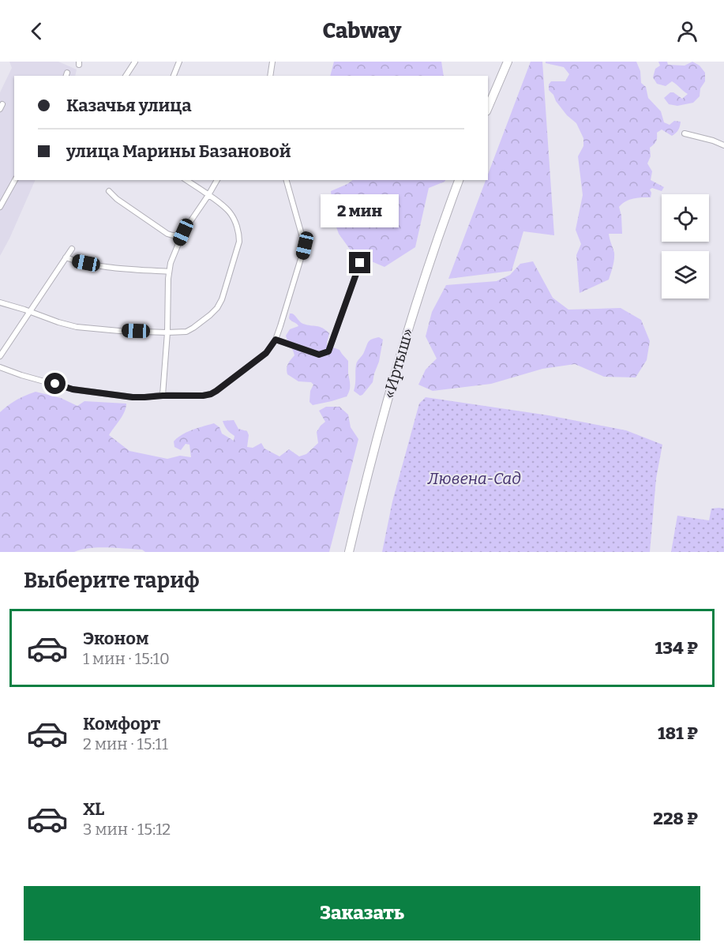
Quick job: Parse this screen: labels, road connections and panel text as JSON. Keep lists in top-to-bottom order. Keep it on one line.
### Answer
{"streets":{"highway":["«Иртыш»"]},"parks":["Лювена-Сад"],"page":{"header":"Cabway","banner":["Казачья улица","улица Марины Базановой"],"bubble":"2 мин","heading":"Выберите тариф","list":[{"name":"Эконом","note":"1 мин · 15:10","value":"134 ₽"},{"name":"Комфорт","note":"2 мин · 15:11","value":"181 ₽"},{"name":"XL","note":"3 мин · 15:12","value":"228 ₽"}],"buttons":"Заказать"}}
